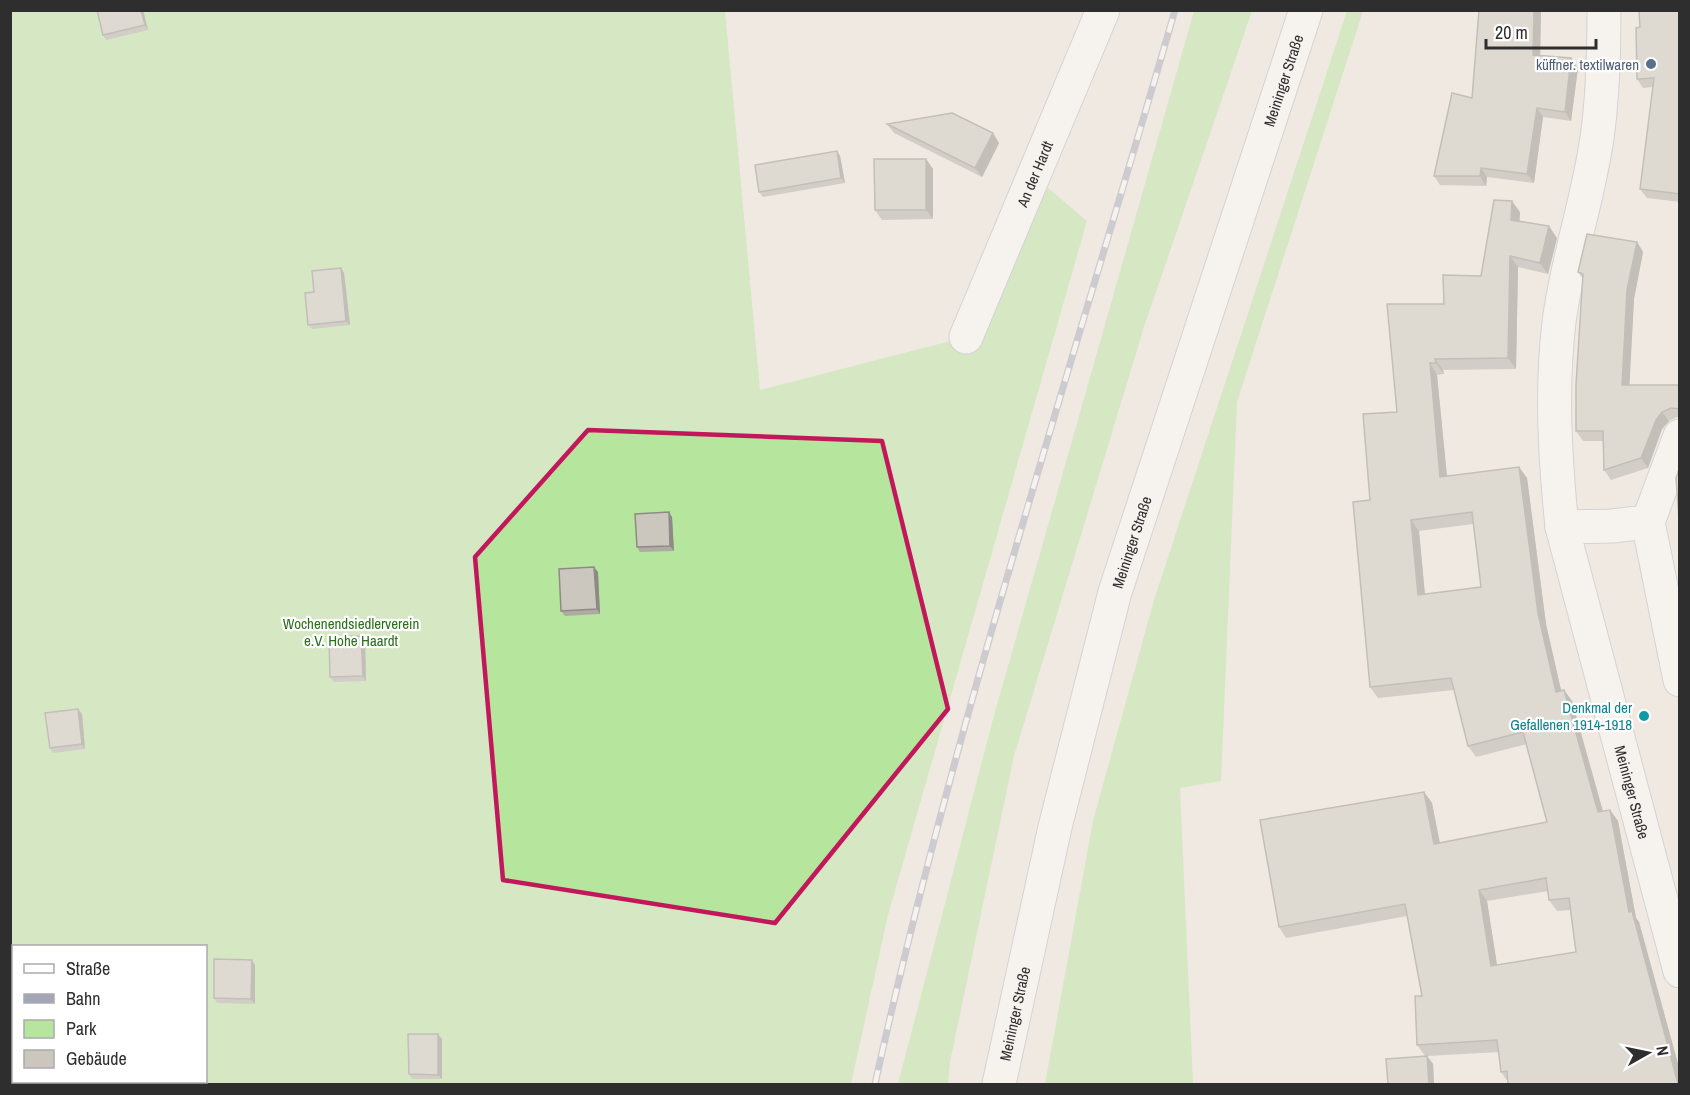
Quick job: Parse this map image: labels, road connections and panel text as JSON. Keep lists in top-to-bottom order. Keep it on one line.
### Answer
{"streets":{"street":["Meininger Straße","An der Hardt"]},"parks":["Wochenendsiedlerverein e.V. Hohe Haardt"],"places":["küffner. textilwaren","Denkmal der Gefallenen 1914-1918"],"legend":["Straße","Bahn","Park","Gebäude"],"scale_bar":"20 m","north":"right"}
